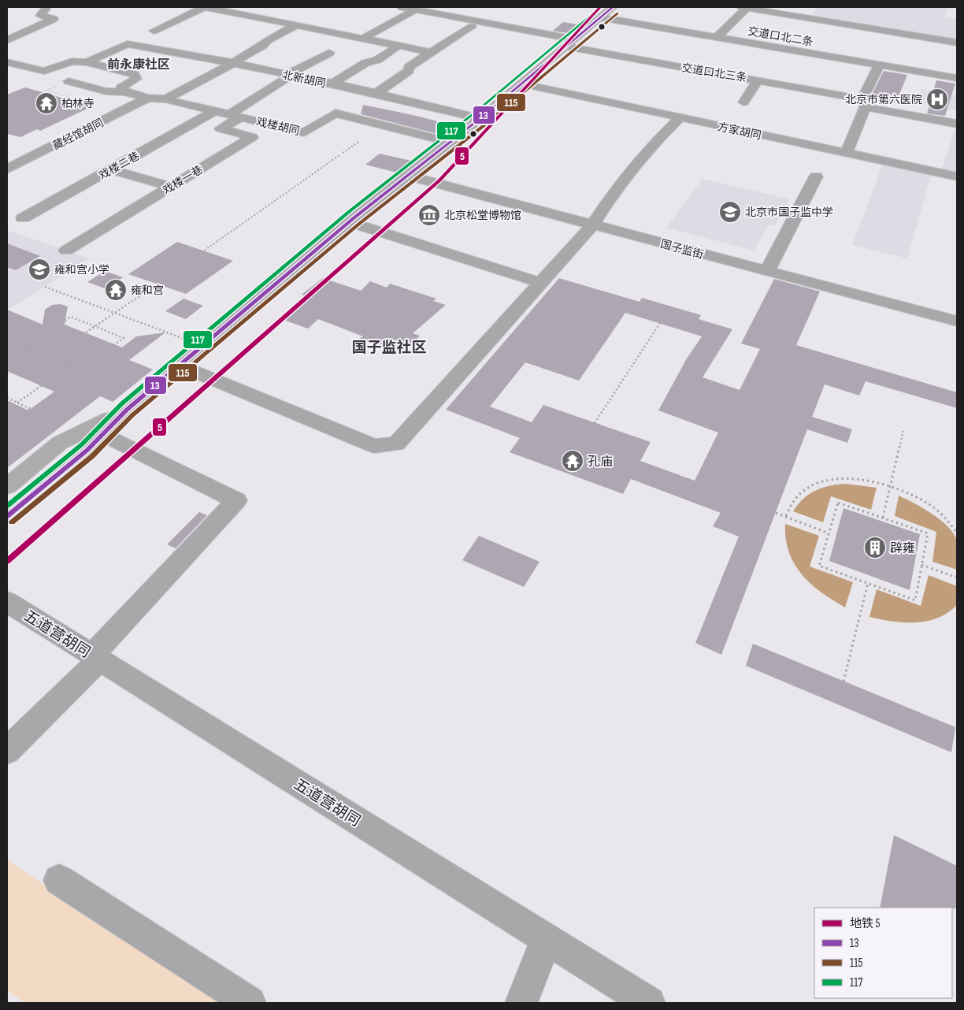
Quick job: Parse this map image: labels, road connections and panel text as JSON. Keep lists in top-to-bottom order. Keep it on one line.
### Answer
{"streets":{"street":["交道口北二条","交道口北三条","北新胡同","戏楼胡同","方家胡同","藏经馆胡同","戏楼二巷","戏楼一巷","国子监街","五道营胡同"]},"crossings":[["戏楼胡同","藏经馆胡同"],["戏楼胡同","戏楼二巷"],["戏楼胡同","戏楼一巷"]],"districts":["前永康社区","国子监社区"],"places":{"hospital":["北京市第六医院"],"temple":["柏林寺","雍和宫","孔庙"],"school or university":["北京市国子监中学","雍和宫小学"],"museum":["北京松堂博物馆"],"building":["辟雍"]},"lines":["metro line 5","transit line 13","transit line 117","transit line 115"],"legend":["地铁 5","13","115","117"]}
